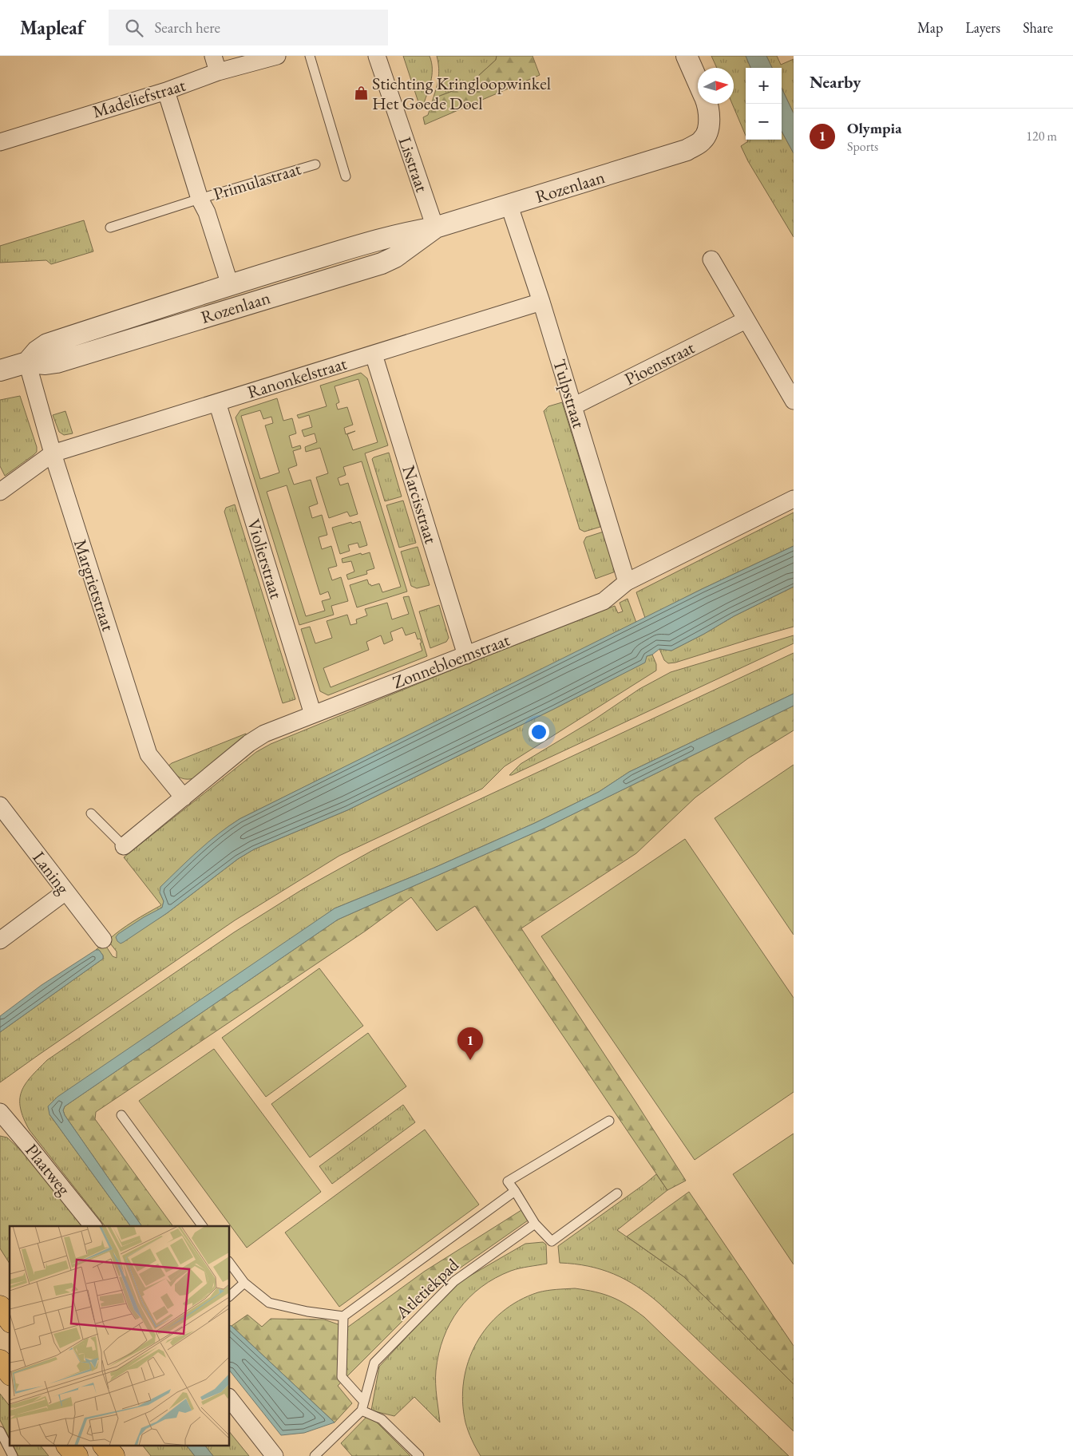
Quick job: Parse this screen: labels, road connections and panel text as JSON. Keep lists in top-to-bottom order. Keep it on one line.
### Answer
{"streets":{"street":["Madeliefstraat","Lisstraat","Primulastraat","Rozenlaan","Pioenstraat","Ranonkelstraat","Tulpstraat","Narcisstraat","Violierstraat","Margrietstraat","Zonnebloemstraat","Laning","Plaatweg"],"lane":["Atletiekpad"]},"crossings":[["Madeliefstraat","Primulastraat"],["Lisstraat","Rozenlaan"],["Primulastraat","Rozenlaan"],["Rozenlaan","Tulpstraat"],["Rozenlaan","Margrietstraat"],["Pioenstraat","Tulpstraat"],["Ranonkelstraat","Tulpstraat"],["Ranonkelstraat","Narcisstraat"],["Ranonkelstraat","Violierstraat"],["Ranonkelstraat","Margrietstraat"],["Tulpstraat","Zonnebloemstraat"],["Narcisstraat","Zonnebloemstraat"],["Violierstraat","Zonnebloemstraat"],["Margrietstraat","Zonnebloemstraat"]],"places":{"shop":["Stichting Kringloopwinkel Het Goede Doel"]},"north":"right","page":{"header":"Mapleaf","search":"Search here","nav":["Map","Layers","Share"],"heading":"Nearby","map_buttons":["+","−"],"list":[{"mark":"1","name":"Olympia","note":"Sports","value":"120 m"}],"pins":"1"}}
